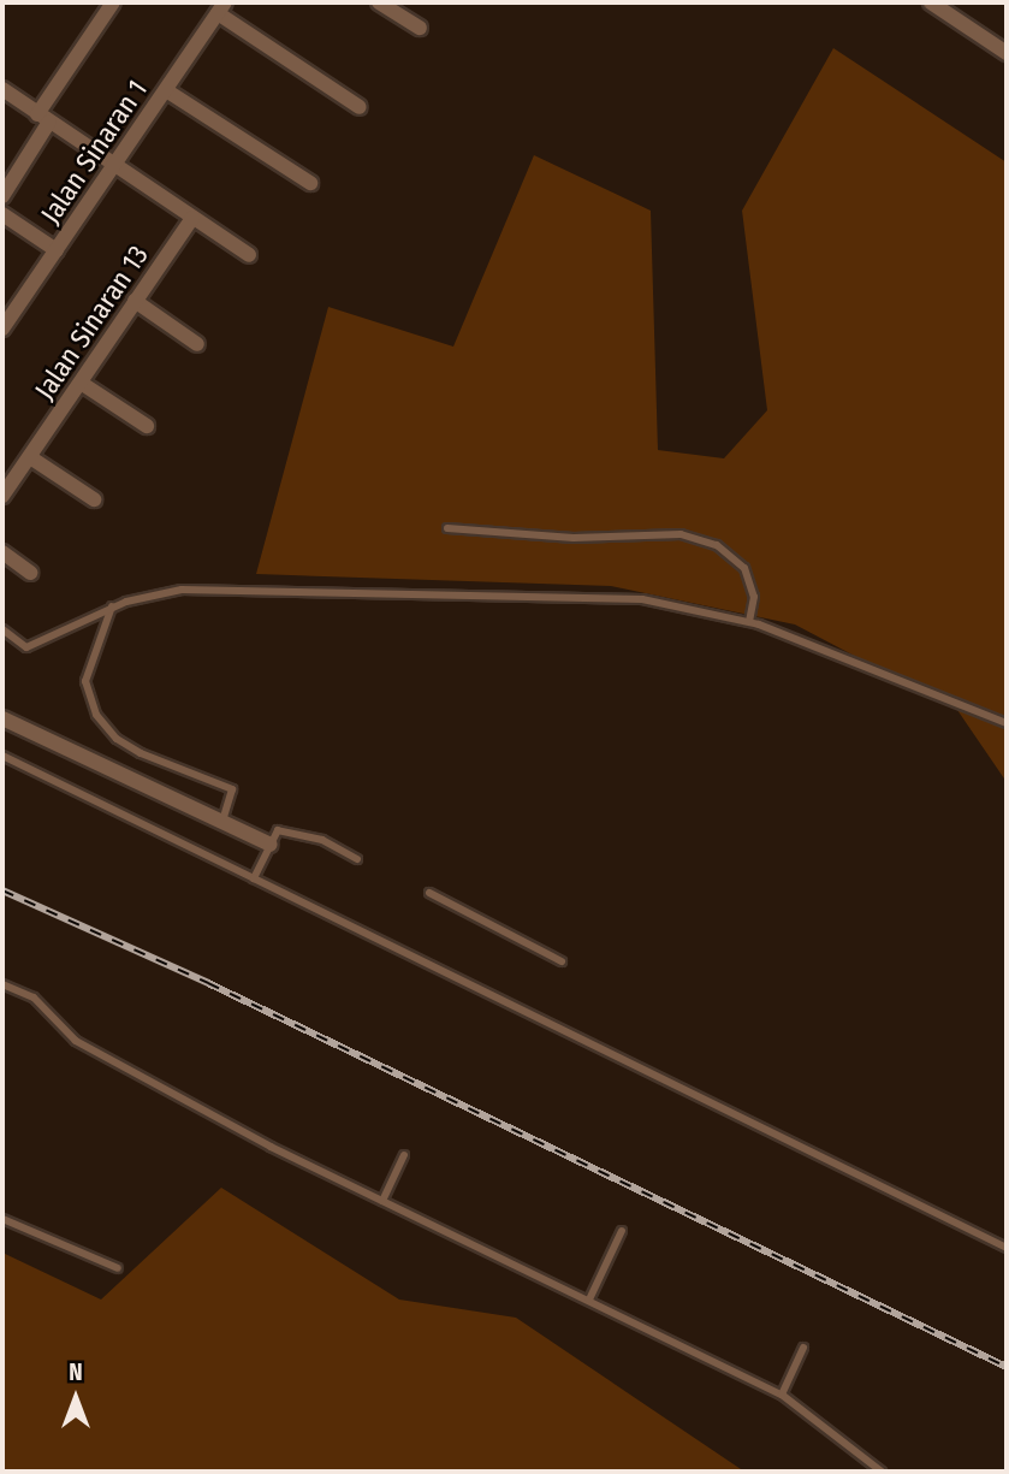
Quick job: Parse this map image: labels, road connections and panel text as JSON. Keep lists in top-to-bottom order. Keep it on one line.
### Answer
{"streets":{"street":["Jalan Sinaran 1","Jalan Sinaran 13"]},"north":"top"}
